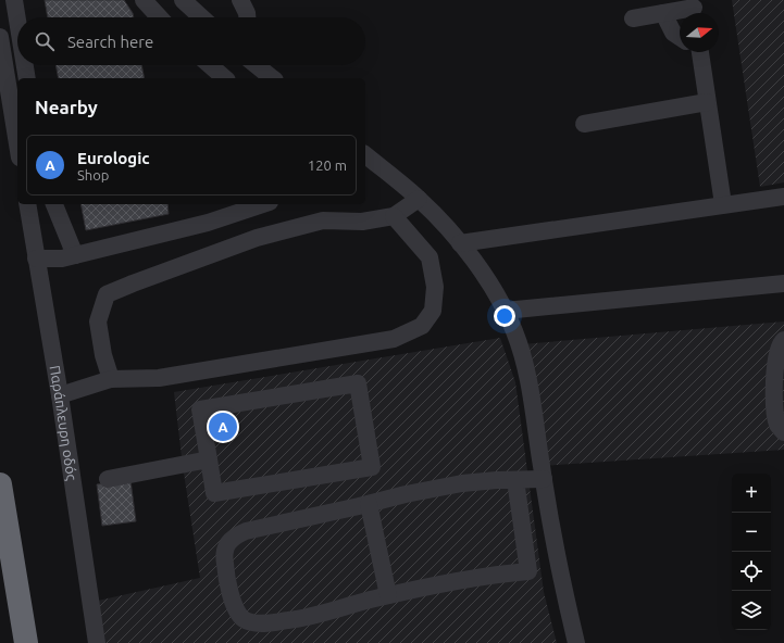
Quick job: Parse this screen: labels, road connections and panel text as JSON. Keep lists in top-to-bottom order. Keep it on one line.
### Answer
{"streets":{"street":["Παράπλευρη οδός"]},"north":"right","page":{"search":"Search here","heading":"Nearby","list":[{"mark":"A","name":"Eurologic","note":"Shop","value":"120 m"}],"pins":"A","map_buttons":["+","−"]}}
